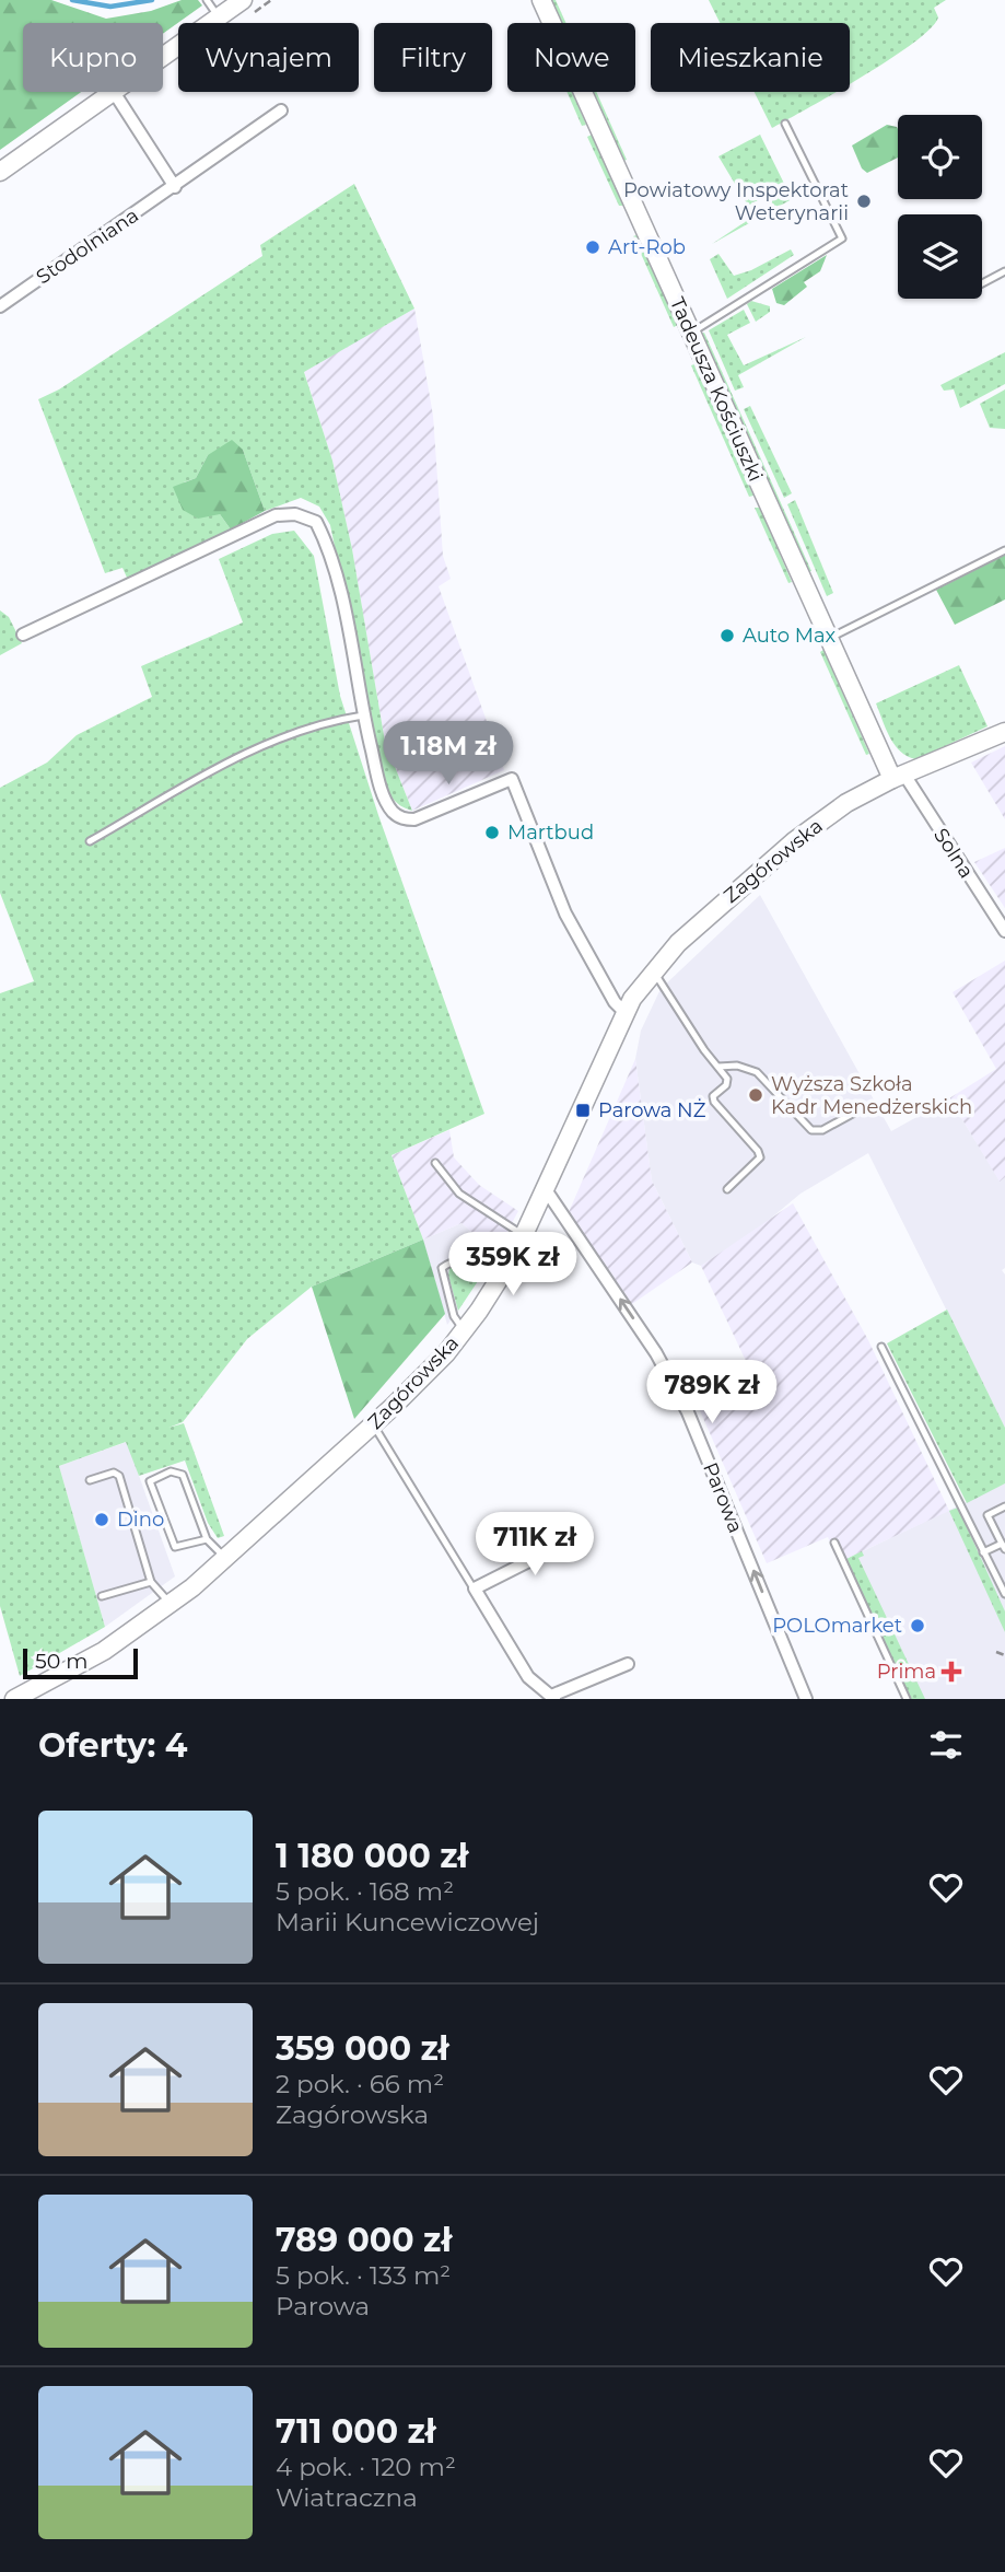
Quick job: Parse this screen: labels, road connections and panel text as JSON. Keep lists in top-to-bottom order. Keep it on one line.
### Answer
{"streets":{"street":["Stodolniana","Tadeusza Kościuszki","Solna","Zagórowska","Parowa"]},"crossings":[["Tadeusza Kościuszki","Solna"],["Tadeusza Kościuszki","Zagórowska"],["Solna","Zagórowska"],["Zagórowska","Parowa"]],"one_way":["Parowa"],"places":{"other":["Powiatowy Inspektorat Weterynarii","Art-Rob","Auto Max","Martbud","Wyższa Szkoła Kadr Menedżerskich","Dino","POLOmarket"],"transit":["Parowa NŻ"],"health":["Prima"]},"scale_bar":"50 m","page":{"chip":["Kupno","Wynajem","Filtry","Nowe","Mieszkanie"],"price":["1.18M zł","359K zł","789K zł","711K zł"],"scale":"50 m","heading":"Oferty: 4","list":[{"name":"1 180 000 zł","note":"5 pok. · 168 m² · Marii Kuncewiczowej"},{"name":"359 000 zł","note":"2 pok. · 66 m² · Zagórowska"},{"name":"789 000 zł","note":"5 pok. · 133 m² · Parowa"},{"name":"711 000 zł","note":"4 pok. · 120 m² · Wiatraczna"}]}}
